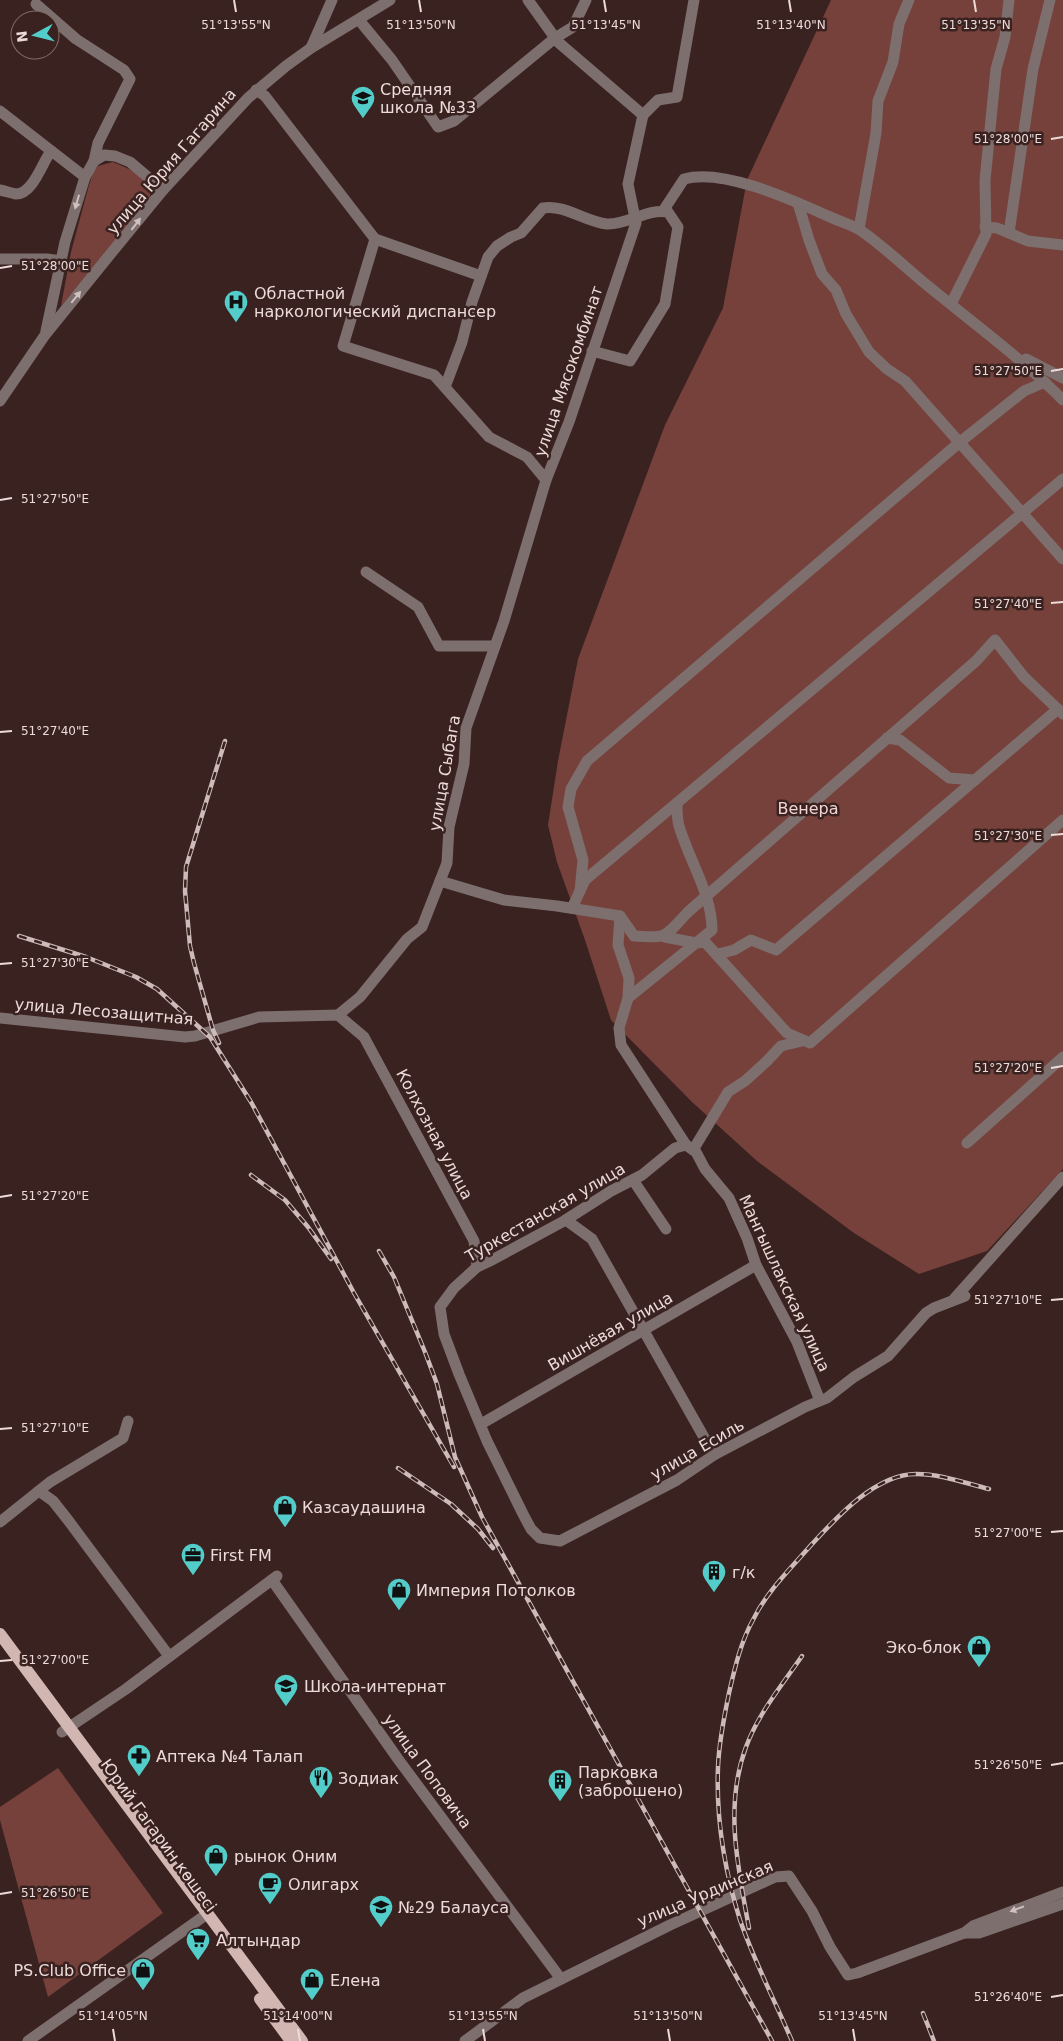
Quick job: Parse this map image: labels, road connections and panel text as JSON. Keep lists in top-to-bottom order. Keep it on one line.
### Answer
{"streets":{"main road":["Юрий Гагарин көшесі"],"street":["улица Юрия Гагарина","улица Мясокомбинат","улица Сыбага","улица Лесозащитная","Колхозная улица","Туркестанская улица","Мангышлакская улица","Вишнёвая улица","улица Есиль","улица Поповича","улица Урдинская"]},"crossings":[["улица Мясокомбинат","улица Сыбага"],["улица Сыбага","улица Лесозащитная"],["улица Сыбага","Колхозная улица"],["улица Лесозащитная","Колхозная улица"],["Колхозная улица","Туркестанская улица"],["Туркестанская улица","Мангышлакская улица"],["Туркестанская улица","Вишнёвая улица"],["Туркестанская улица","улица Есиль"],["Мангышлакская улица","Вишнёвая улица"],["Мангышлакская улица","улица Есиль"],["Вишнёвая улица","улица Есиль"],["улица Поповича","улица Урдинская"]],"parks":["Венера"],"places":{"school or university":["Средняя школа №33","Школа-интернат","№29 Балауса"],"hospital":["Областной наркологический диспансер"],"shop":["Казсаудашина","Империя Потолков","Эко-блок","рынок Оним","PS.Club Office","Елена"],"office":["First FM"],"building":["г/к","Парковка (заброшено)"],"pharmacy":["Аптека №4 Талап"],"restaurant":["Зодиак"],"cafe":["Олигарх"],"supermarket":["Алтындар"]},"north":"left","coordinates":["51°13'55\"N","51°13'50\"N","51°13'45\"N","51°13'40\"N","51°13'35\"N","51°28'00\"E","51°27'50\"E","51°27'40\"E","51°27'30\"E","51°27'20\"E","51°27'10\"E","51°27'00\"E","51°26'50\"E","51°26'40\"E","51°14'05\"N","51°14'00\"N"]}
